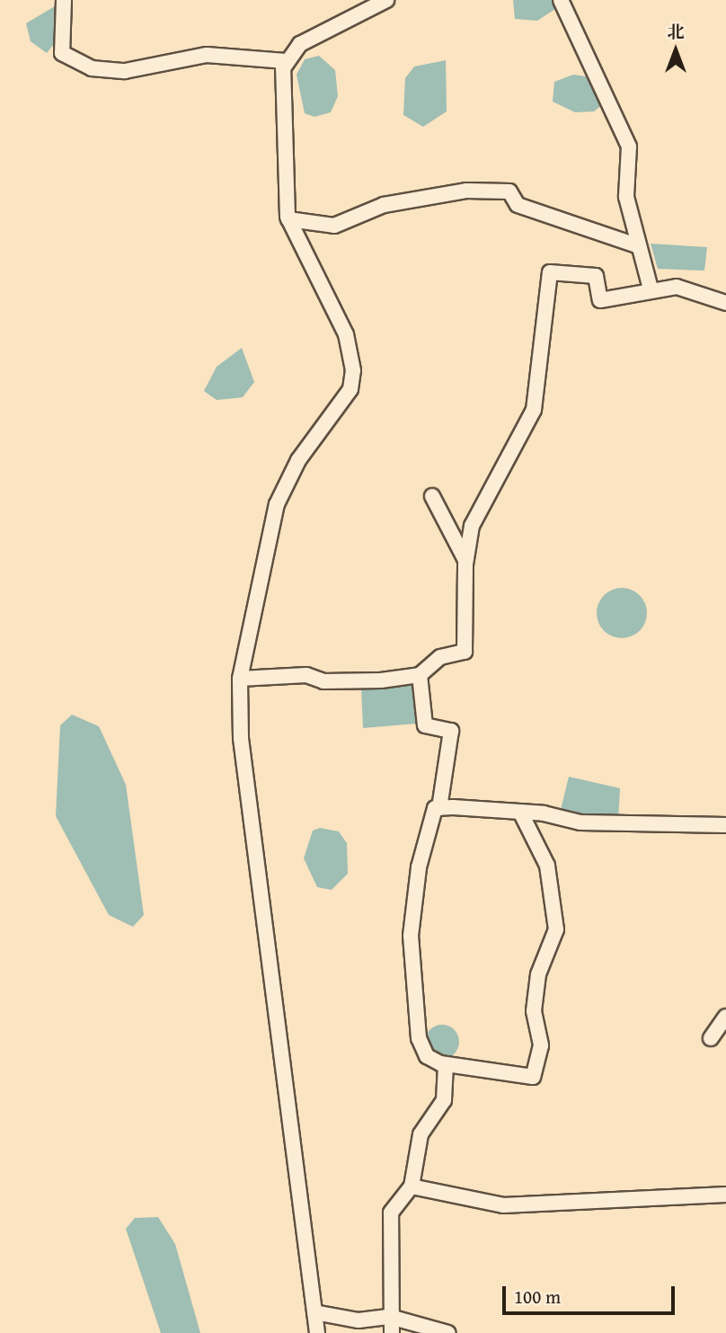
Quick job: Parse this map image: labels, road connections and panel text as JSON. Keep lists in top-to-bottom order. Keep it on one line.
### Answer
{"scale_bar":"100 m","north":"top"}
